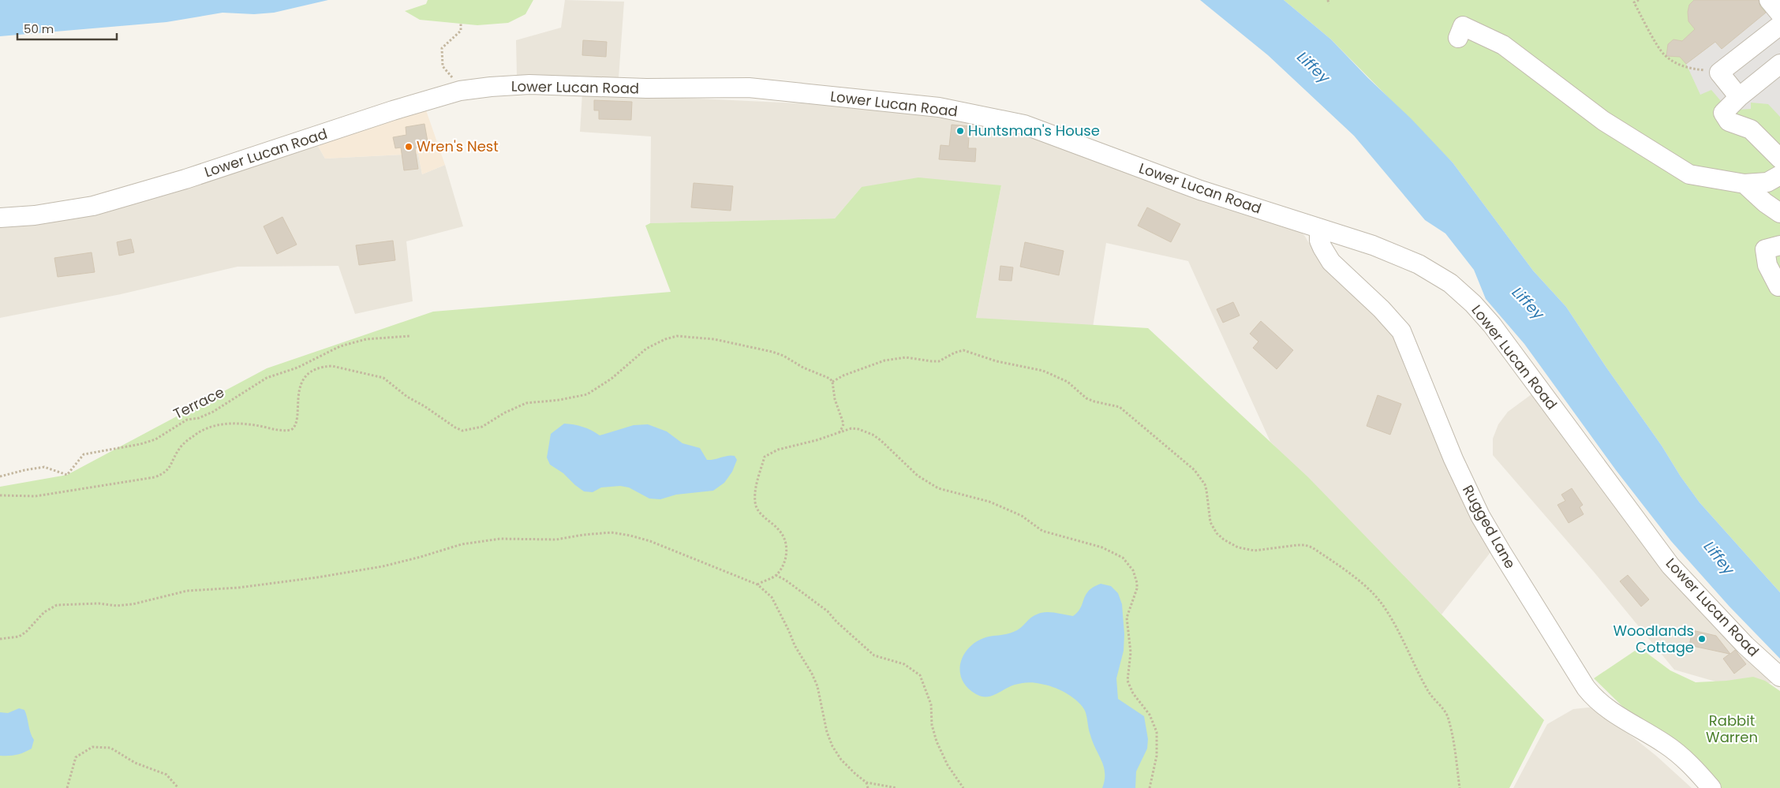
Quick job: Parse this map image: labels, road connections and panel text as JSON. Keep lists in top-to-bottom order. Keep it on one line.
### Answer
{"streets":{"street":["Lower Lucan Road","Rugged Lane"],"path":["Terrace"]},"crossings":[["Lower Lucan Road","Rugged Lane"]],"water":["Liffey"],"parks":["Rabbit Warren"],"places":["Huntsman's House","Wren's Nest","Woodlands Cottage"],"scale_bar":"50 m"}
